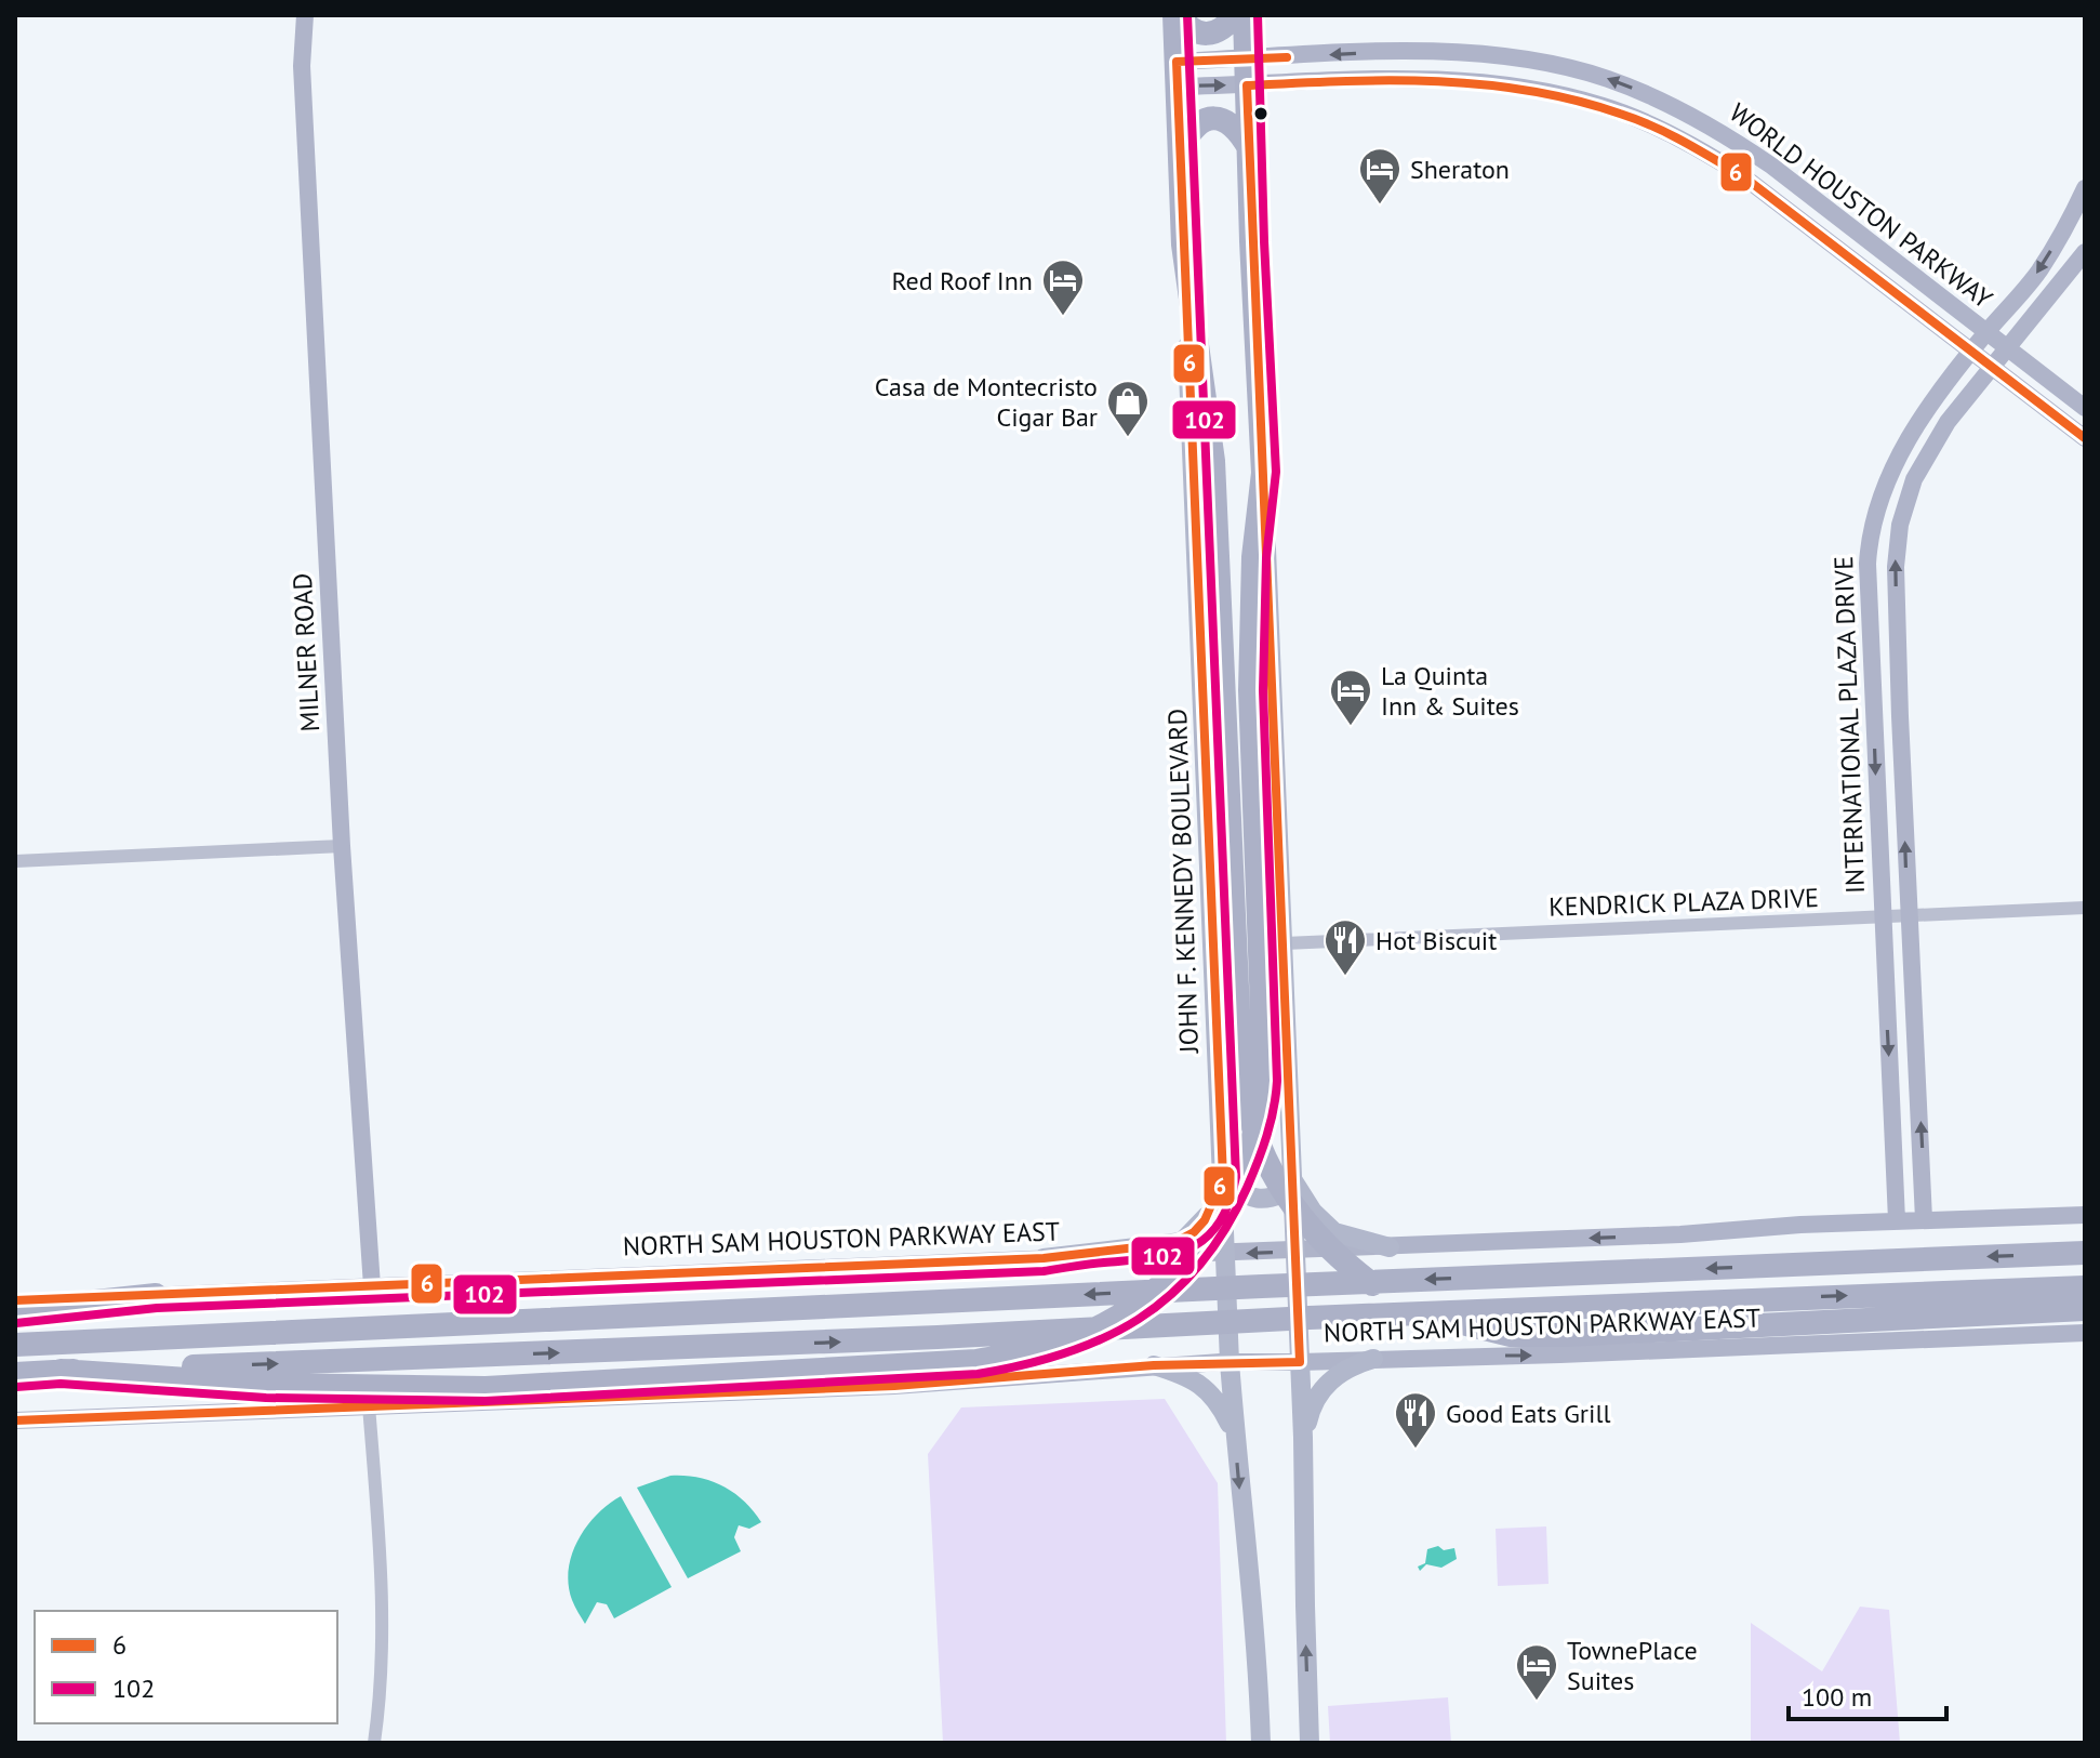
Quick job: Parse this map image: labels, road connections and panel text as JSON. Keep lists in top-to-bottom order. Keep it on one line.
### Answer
{"streets":{"highway":["JOHN F. KENNEDY BOULEVARD","NORTH SAM HOUSTON PARKWAY EAST"],"street":["WORLD HOUSTON PARKWAY","MILNER ROAD","INTERNATIONAL PLAZA DRIVE","KENDRICK PLAZA DRIVE"]},"crossings":[["WORLD HOUSTON PARKWAY","INTERNATIONAL PLAZA DRIVE"],["WORLD HOUSTON PARKWAY","JOHN F. KENNEDY BOULEVARD"],["MILNER ROAD","NORTH SAM HOUSTON PARKWAY EAST"],["INTERNATIONAL PLAZA DRIVE","KENDRICK PLAZA DRIVE"],["INTERNATIONAL PLAZA DRIVE","NORTH SAM HOUSTON PARKWAY EAST"],["JOHN F. KENNEDY BOULEVARD","NORTH SAM HOUSTON PARKWAY EAST"]],"places":{"hotel":["Sheraton","Red Roof Inn","La Quinta Inn & Suites","TownePlace Suites"],"shop":["Casa de Montecristo Cigar Bar"],"restaurant":["Hot Biscuit","Good Eats Grill"]},"lines":["transit line 102","transit line 6"],"legend":["6","102"],"scale_bar":"100 m"}
